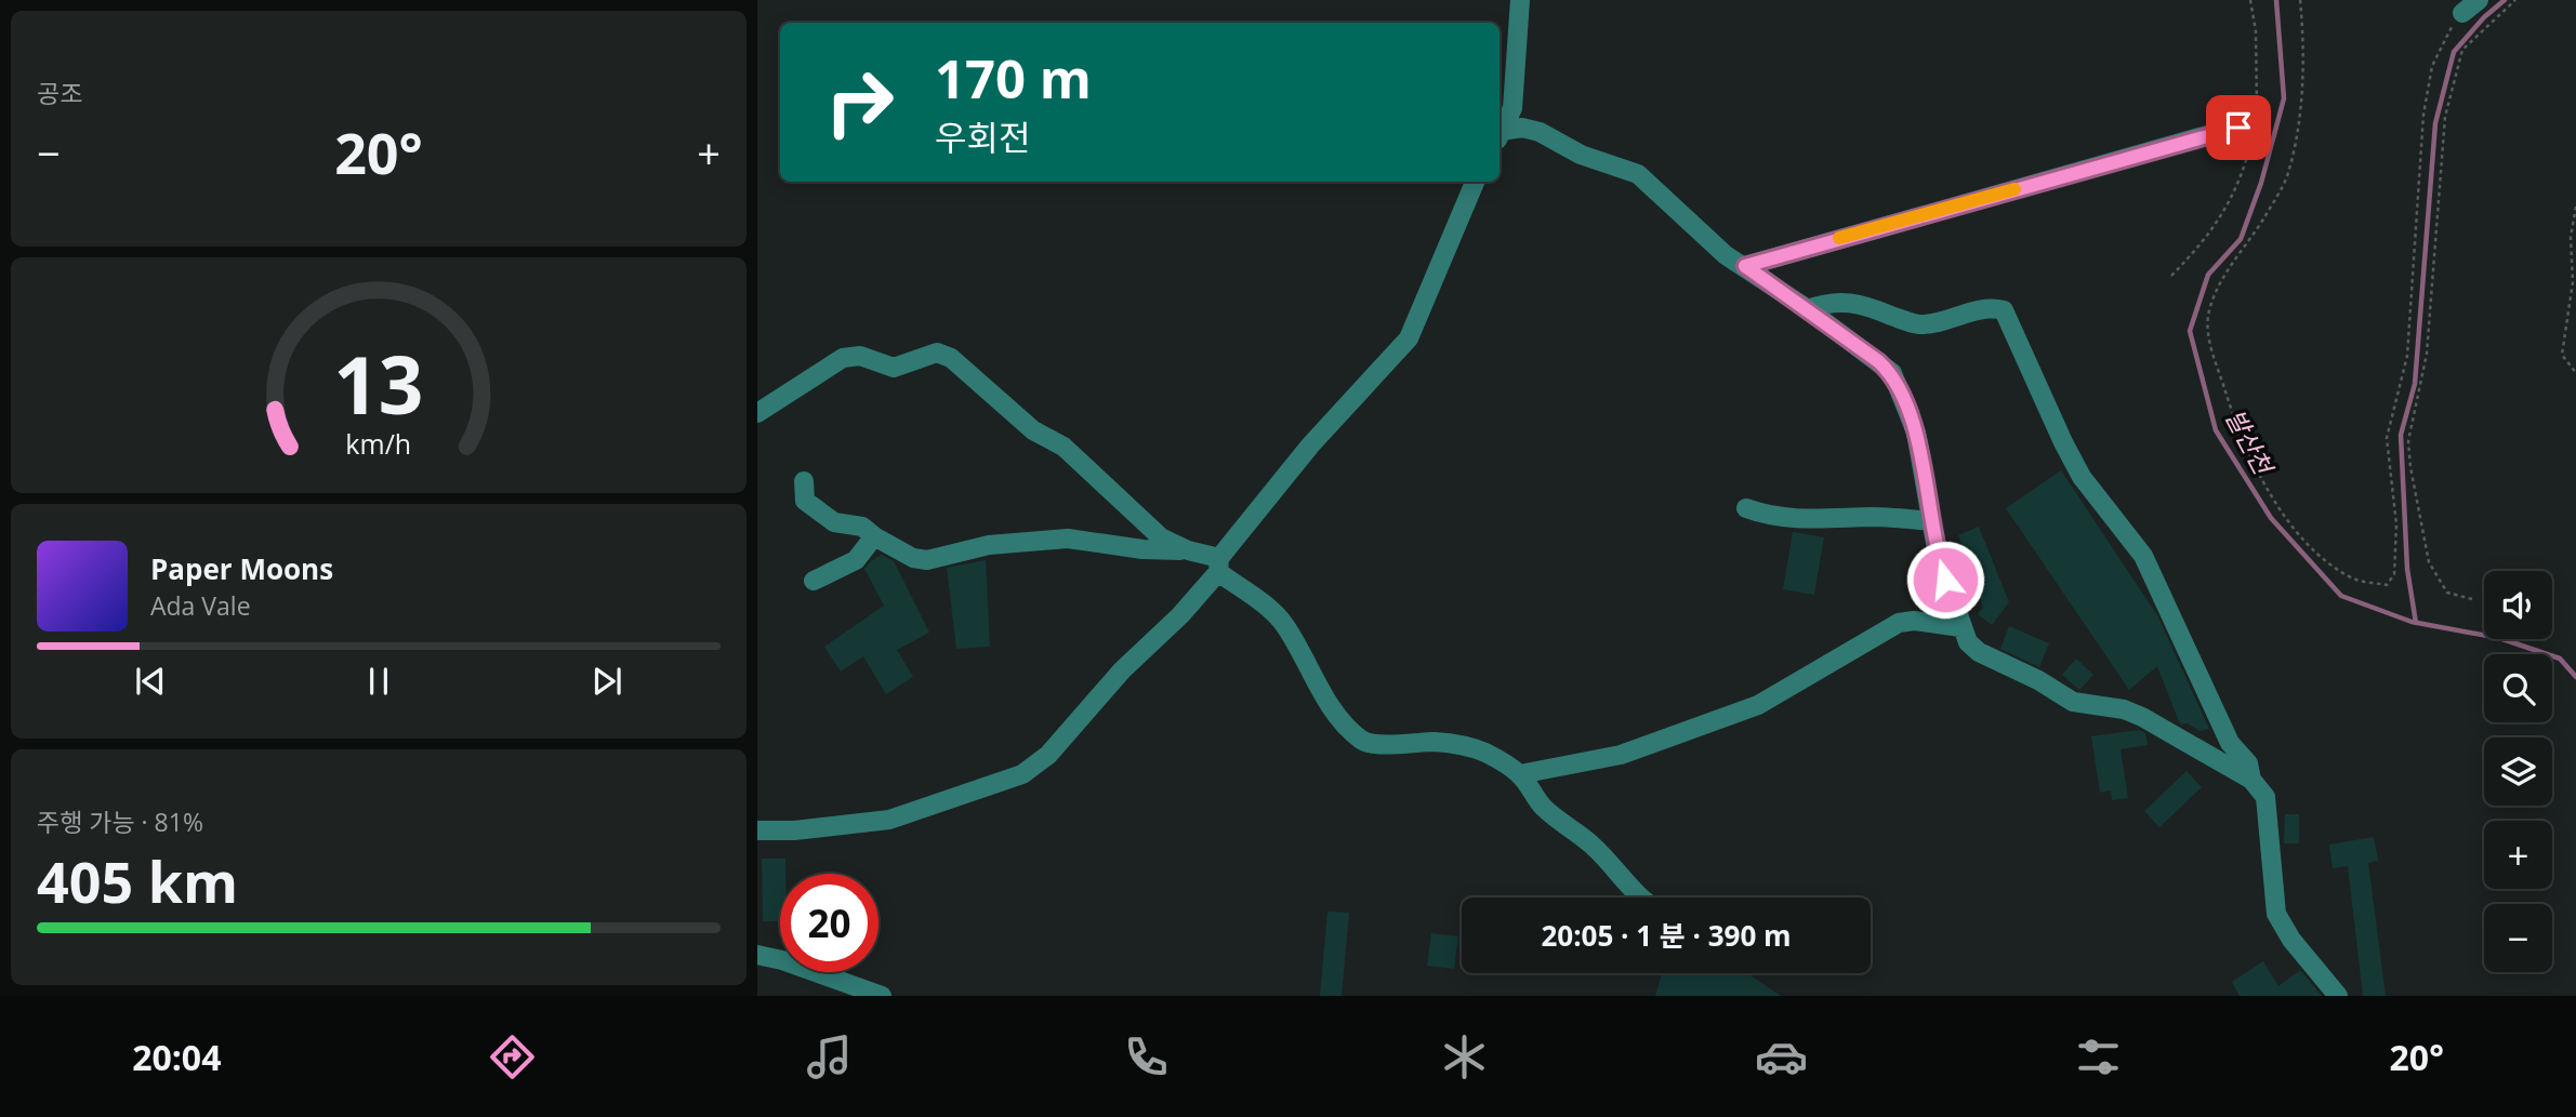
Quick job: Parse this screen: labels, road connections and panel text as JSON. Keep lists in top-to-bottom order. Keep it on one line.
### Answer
{"water":["발산천"],"page":{"tile":["공조",["주행 가능 · 81%","405 km"]],"turn":["170 m","우회전"],"heat":["−","20°","+"],"song":["Paper Moons","Ada Vale"],"map_buttons":["+","−"],"limit":"20","trip":"20:05 · 1 분 · 390 m","tabs":["20:04","20°"],"gauge":["13","km/h"]}}
